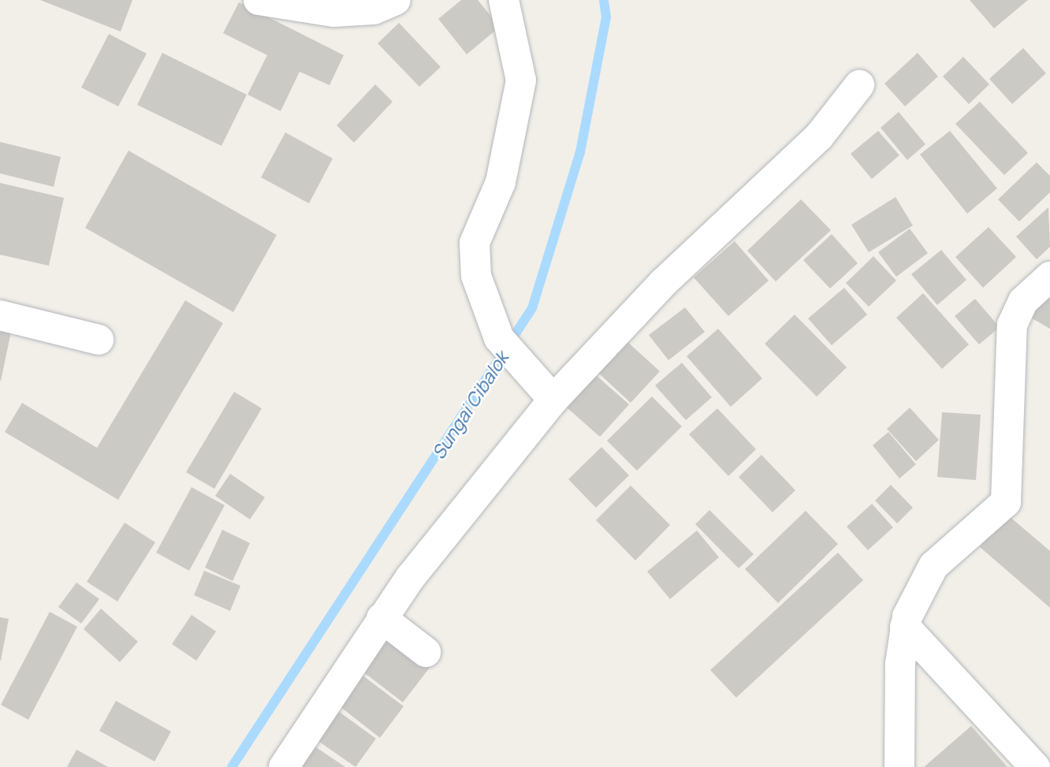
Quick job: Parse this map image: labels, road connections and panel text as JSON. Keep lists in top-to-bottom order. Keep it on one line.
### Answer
{"water":["Sungai Cibalok"]}
